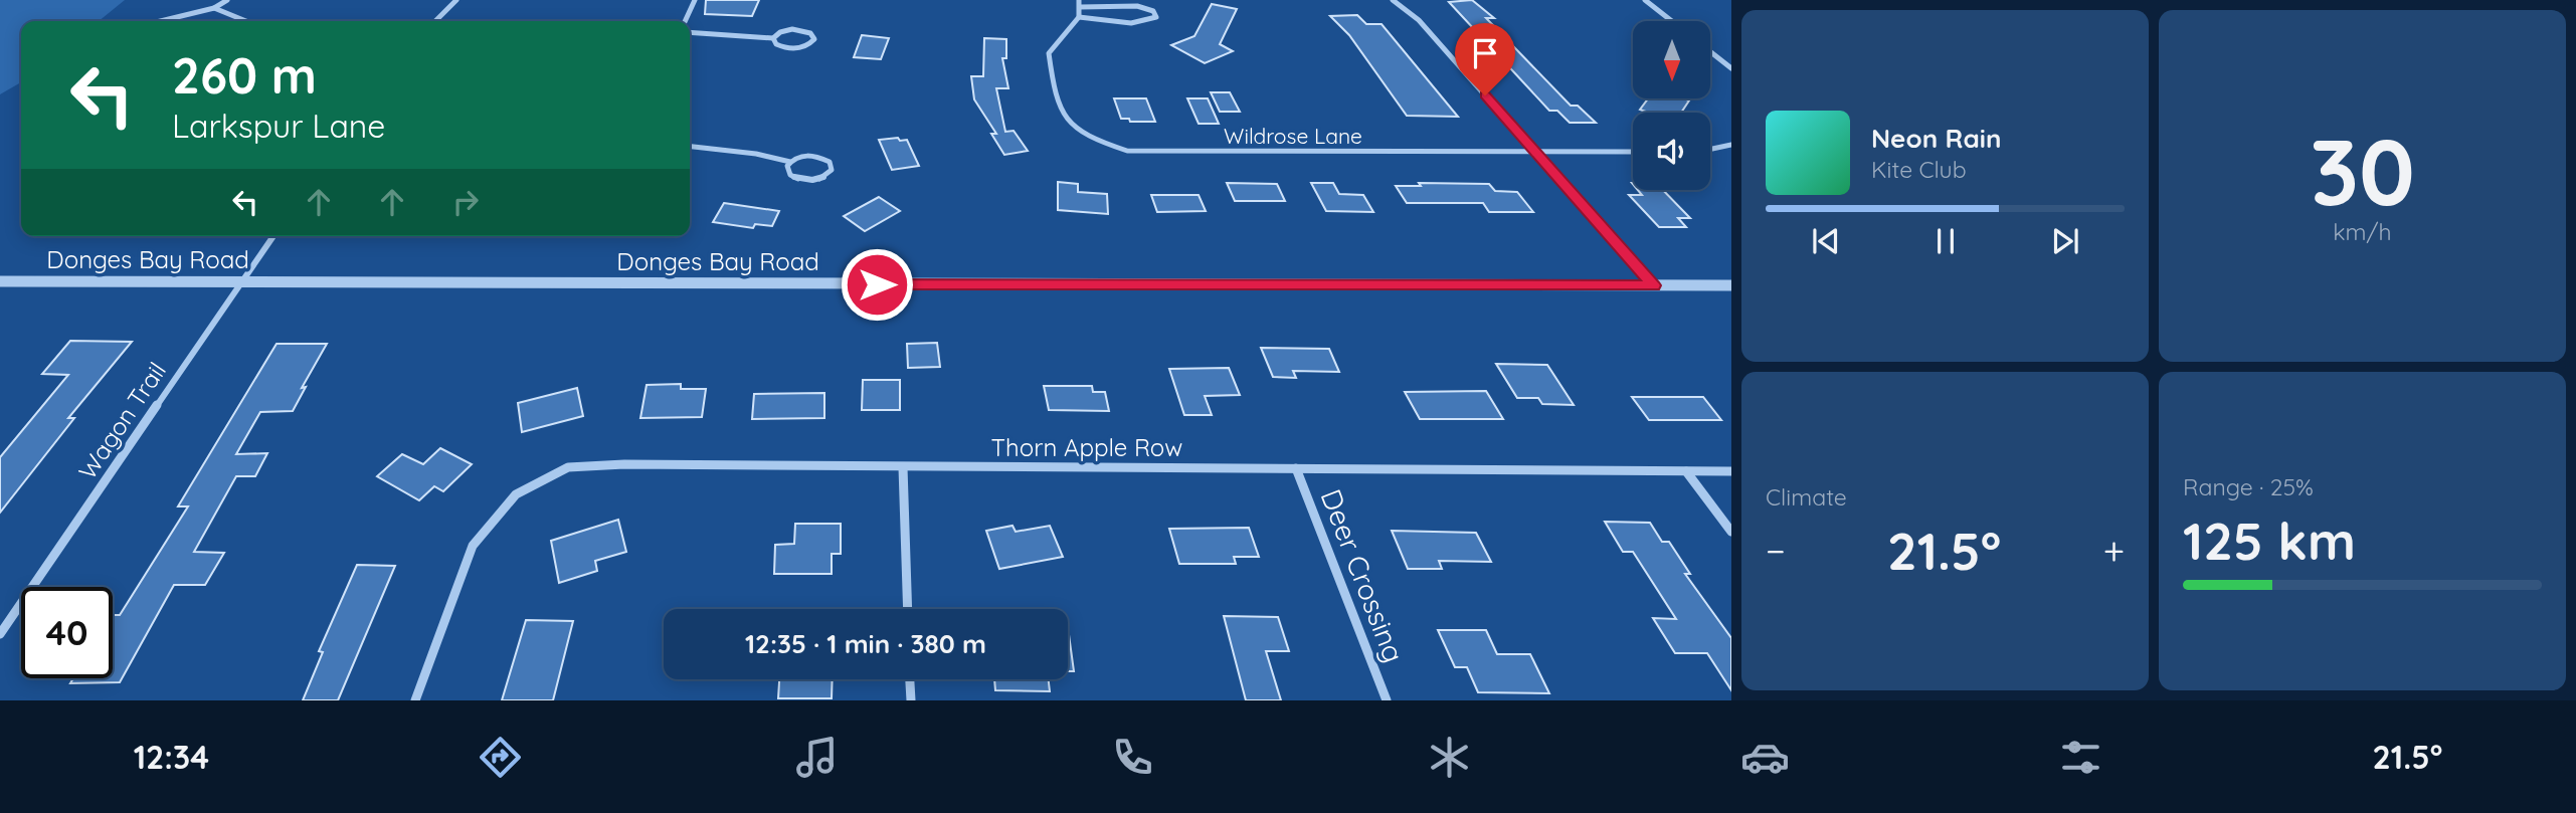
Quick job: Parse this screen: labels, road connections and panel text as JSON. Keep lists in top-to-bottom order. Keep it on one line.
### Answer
{"streets":{"street":["Wildrose Lane","Donges Bay Road","Wagon Trail","Thorn Apple Row","Deer Crossing"]},"crossings":[["Donges Bay Road","Wagon Trail"],["Thorn Apple Row","Deer Crossing"]],"north":"bottom","page":{"tile":[["30","km/h"],"Climate",["Range · 25%","125 km"]],"turn":["260 m","Larkspur Lane"],"song":["Neon Rain","Kite Club"],"heat":["−","21.5°","+"],"limit":"40","trip":"12:35 · 1 min · 380 m","tabs":["12:34","21.5°"]}}
